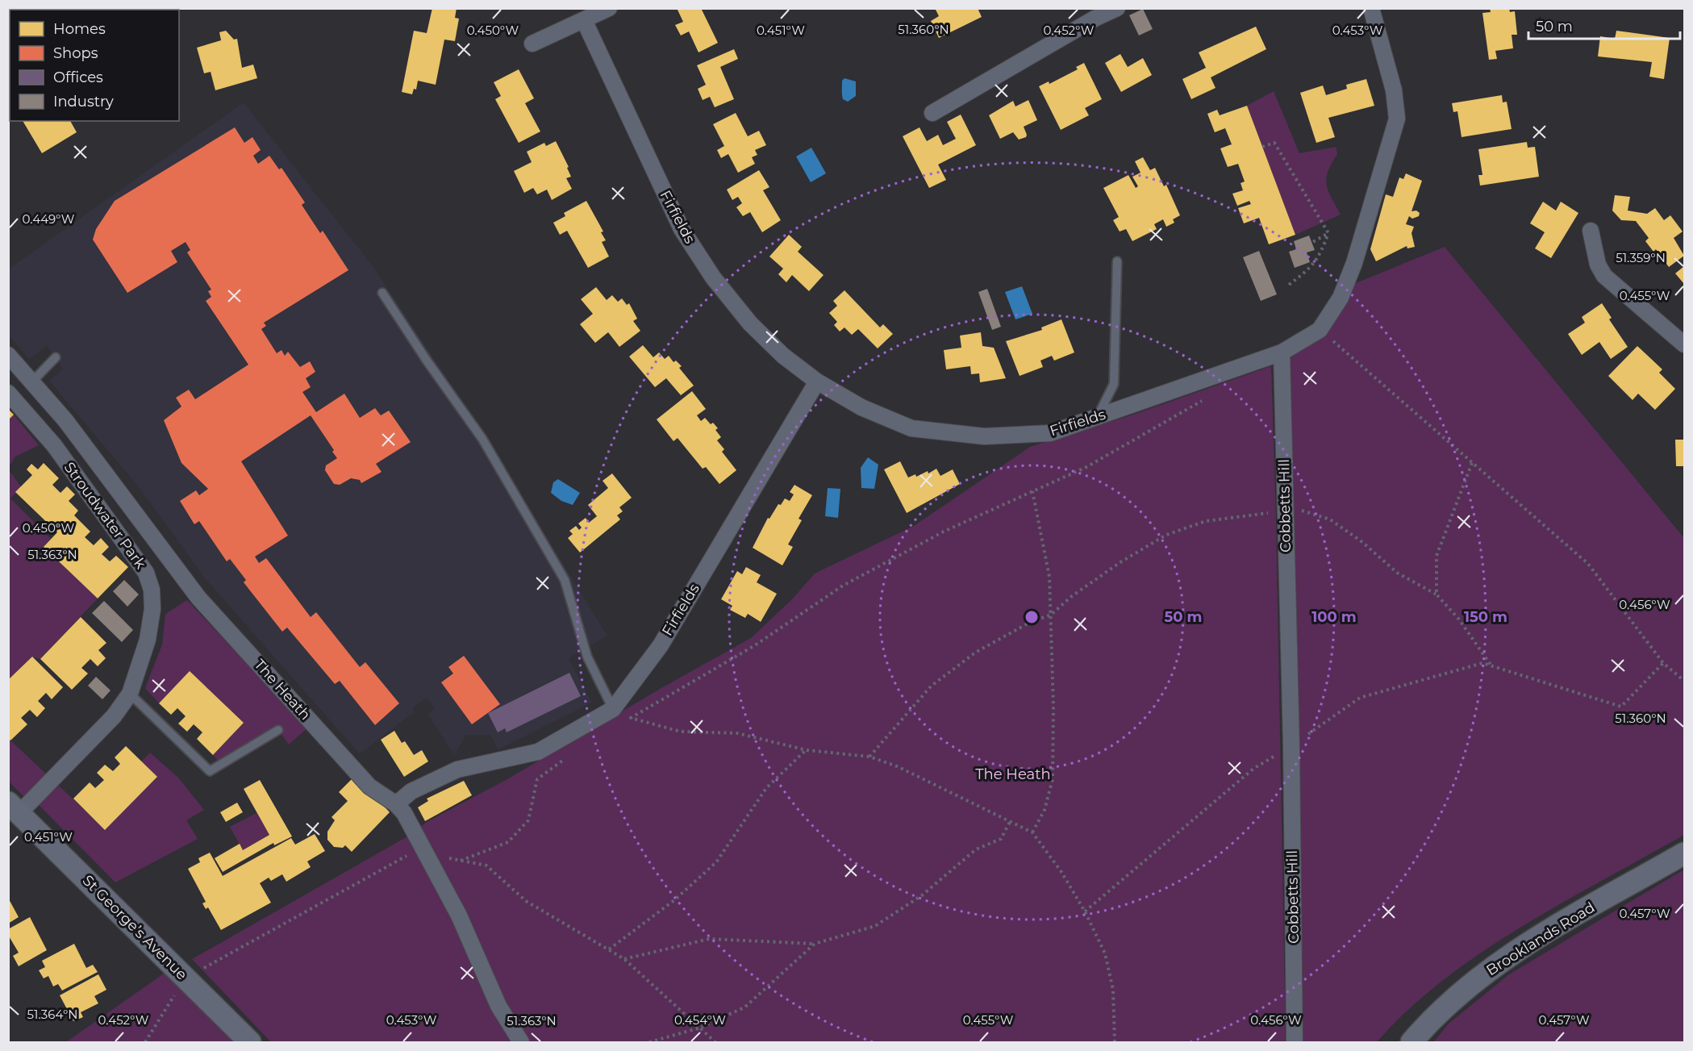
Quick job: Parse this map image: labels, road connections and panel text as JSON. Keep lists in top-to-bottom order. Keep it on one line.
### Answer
{"streets":{"main road":["St George’s Avenue","Brooklands Road"],"street":["Firfields","Cobbetts Hill","Stroudwater Park","The Heath"]},"crossings":[["Firfields","Cobbetts Hill"],["Stroudwater Park","St George’s Avenue"]],"parks":["The Heath"],"legend":["Homes","Shops","Offices","Industry"],"scale_bar":"50 m","coordinates":["51.360°N","0.451°W","0.452°W","0.453°W","0.450°W","0.449°W","51.359°N","0.455°W","51.363°N","0.456°W","0.457°W","51.364°N","0.454°W"],"rings":["50 m","100 m","150 m"]}
